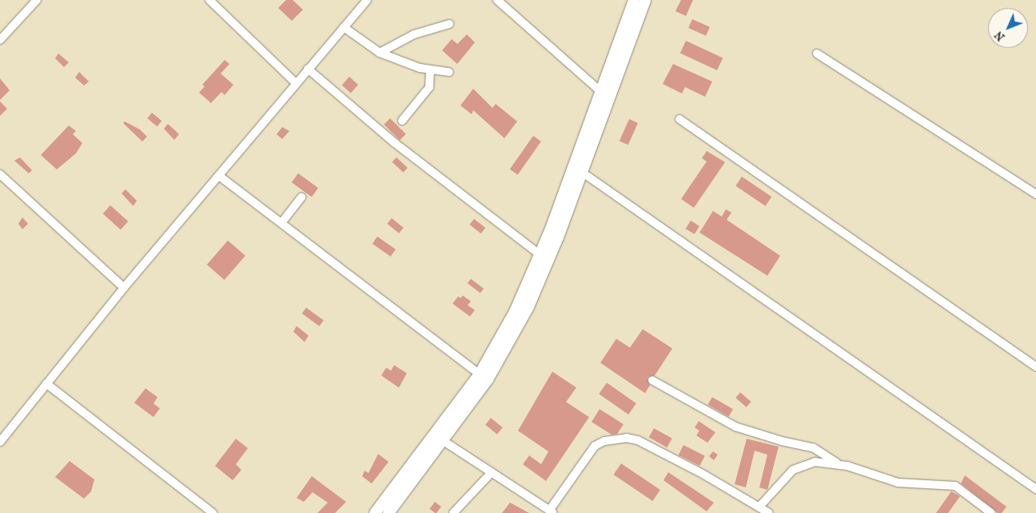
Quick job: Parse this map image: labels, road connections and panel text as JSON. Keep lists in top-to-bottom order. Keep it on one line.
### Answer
{"north":"bottom left"}
